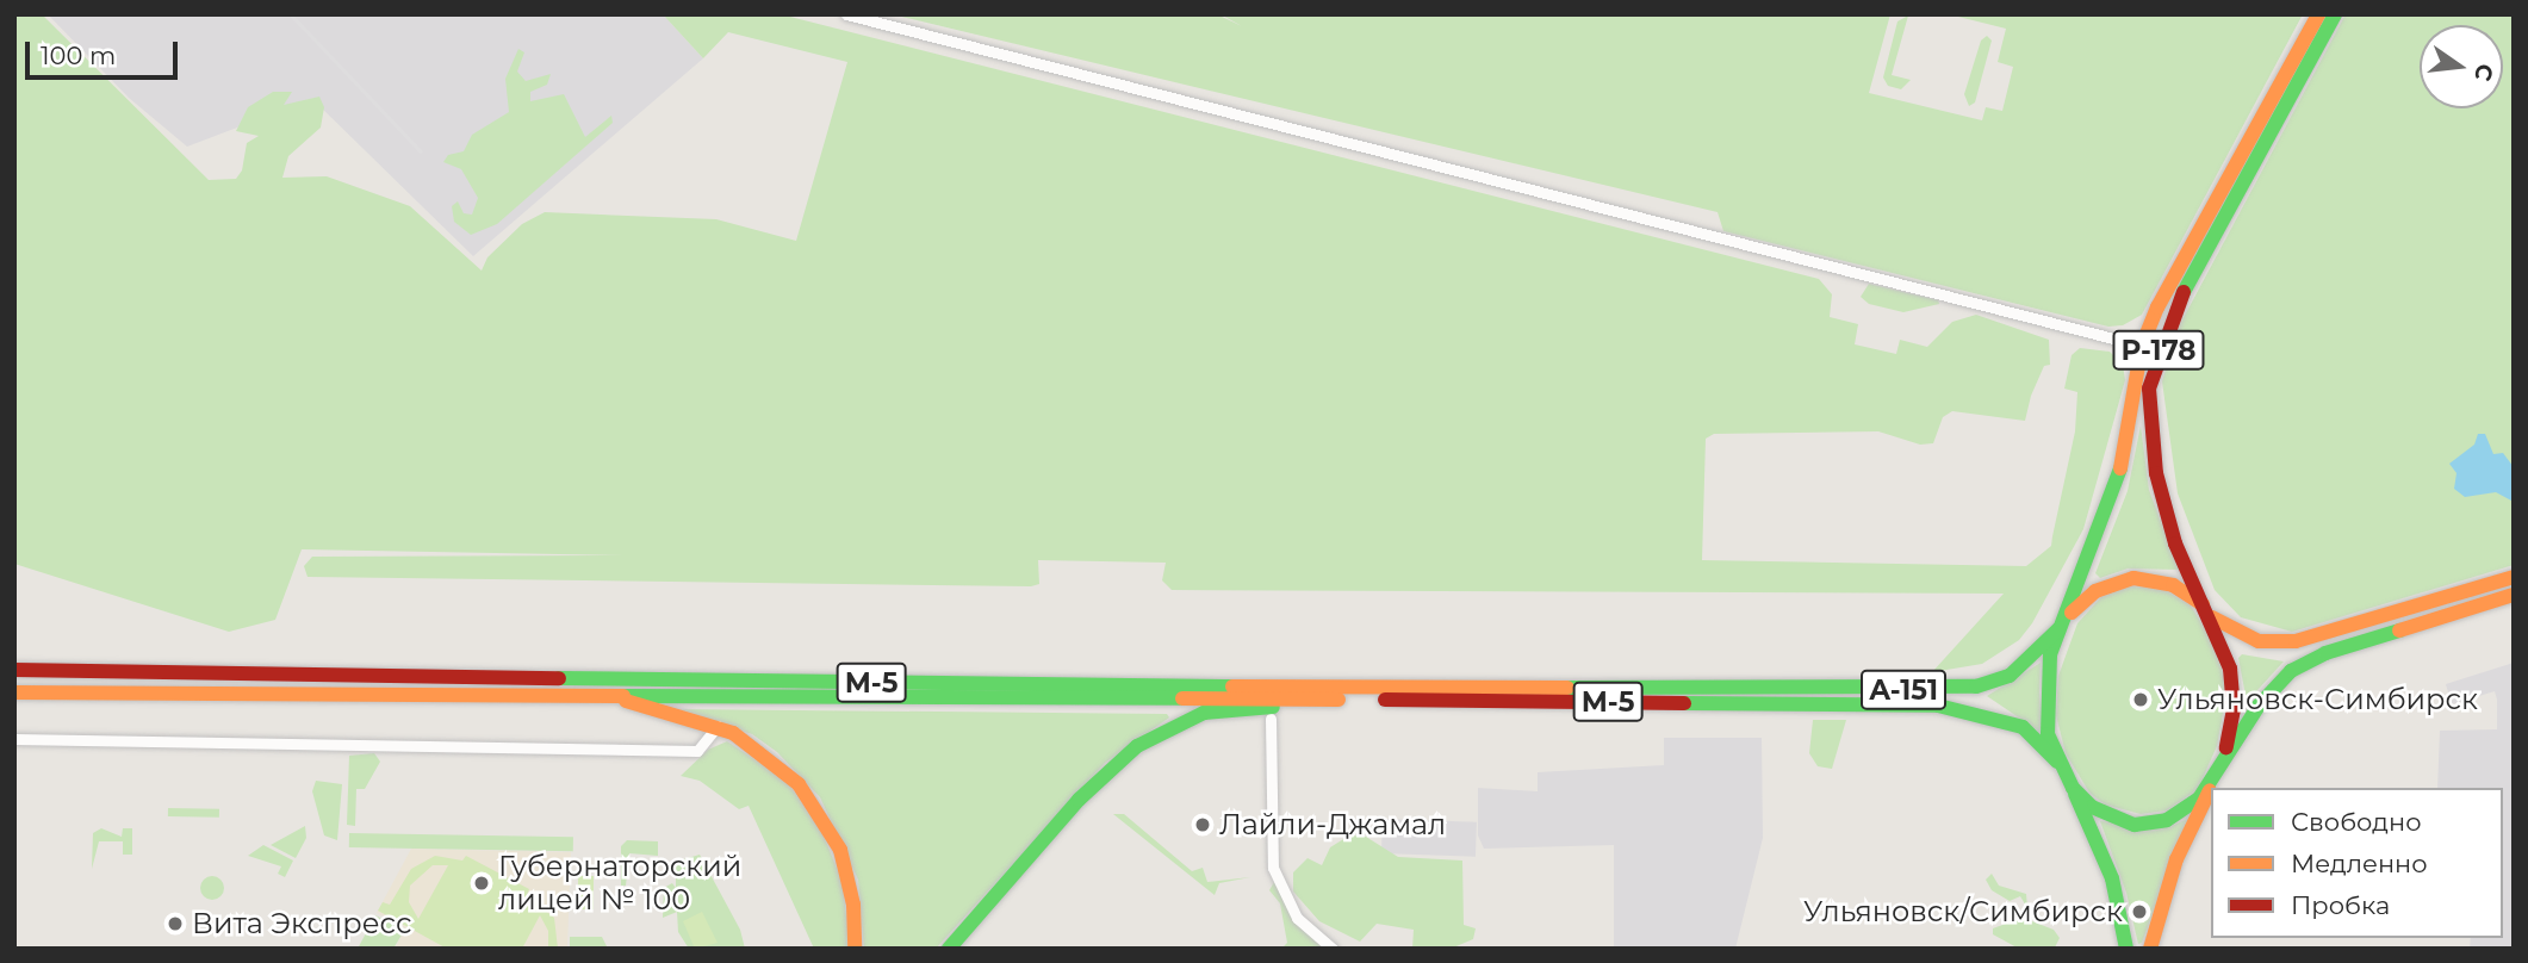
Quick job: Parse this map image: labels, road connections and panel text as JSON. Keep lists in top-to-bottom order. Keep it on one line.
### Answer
{"streets":{"main road":["Р-178","М-5","А-151"]},"crossings":[["Р-178","А-151"],["М-5","А-151"]],"places":["Ульяновск-Симбирск","Лайли-Джамал","Губернаторский лицей № 100","Ульяновск/Симбирск","Вита Экспресс"],"legend":["Свободно","Медленно","Пробка"],"scale_bar":"100 m","north":"right"}
